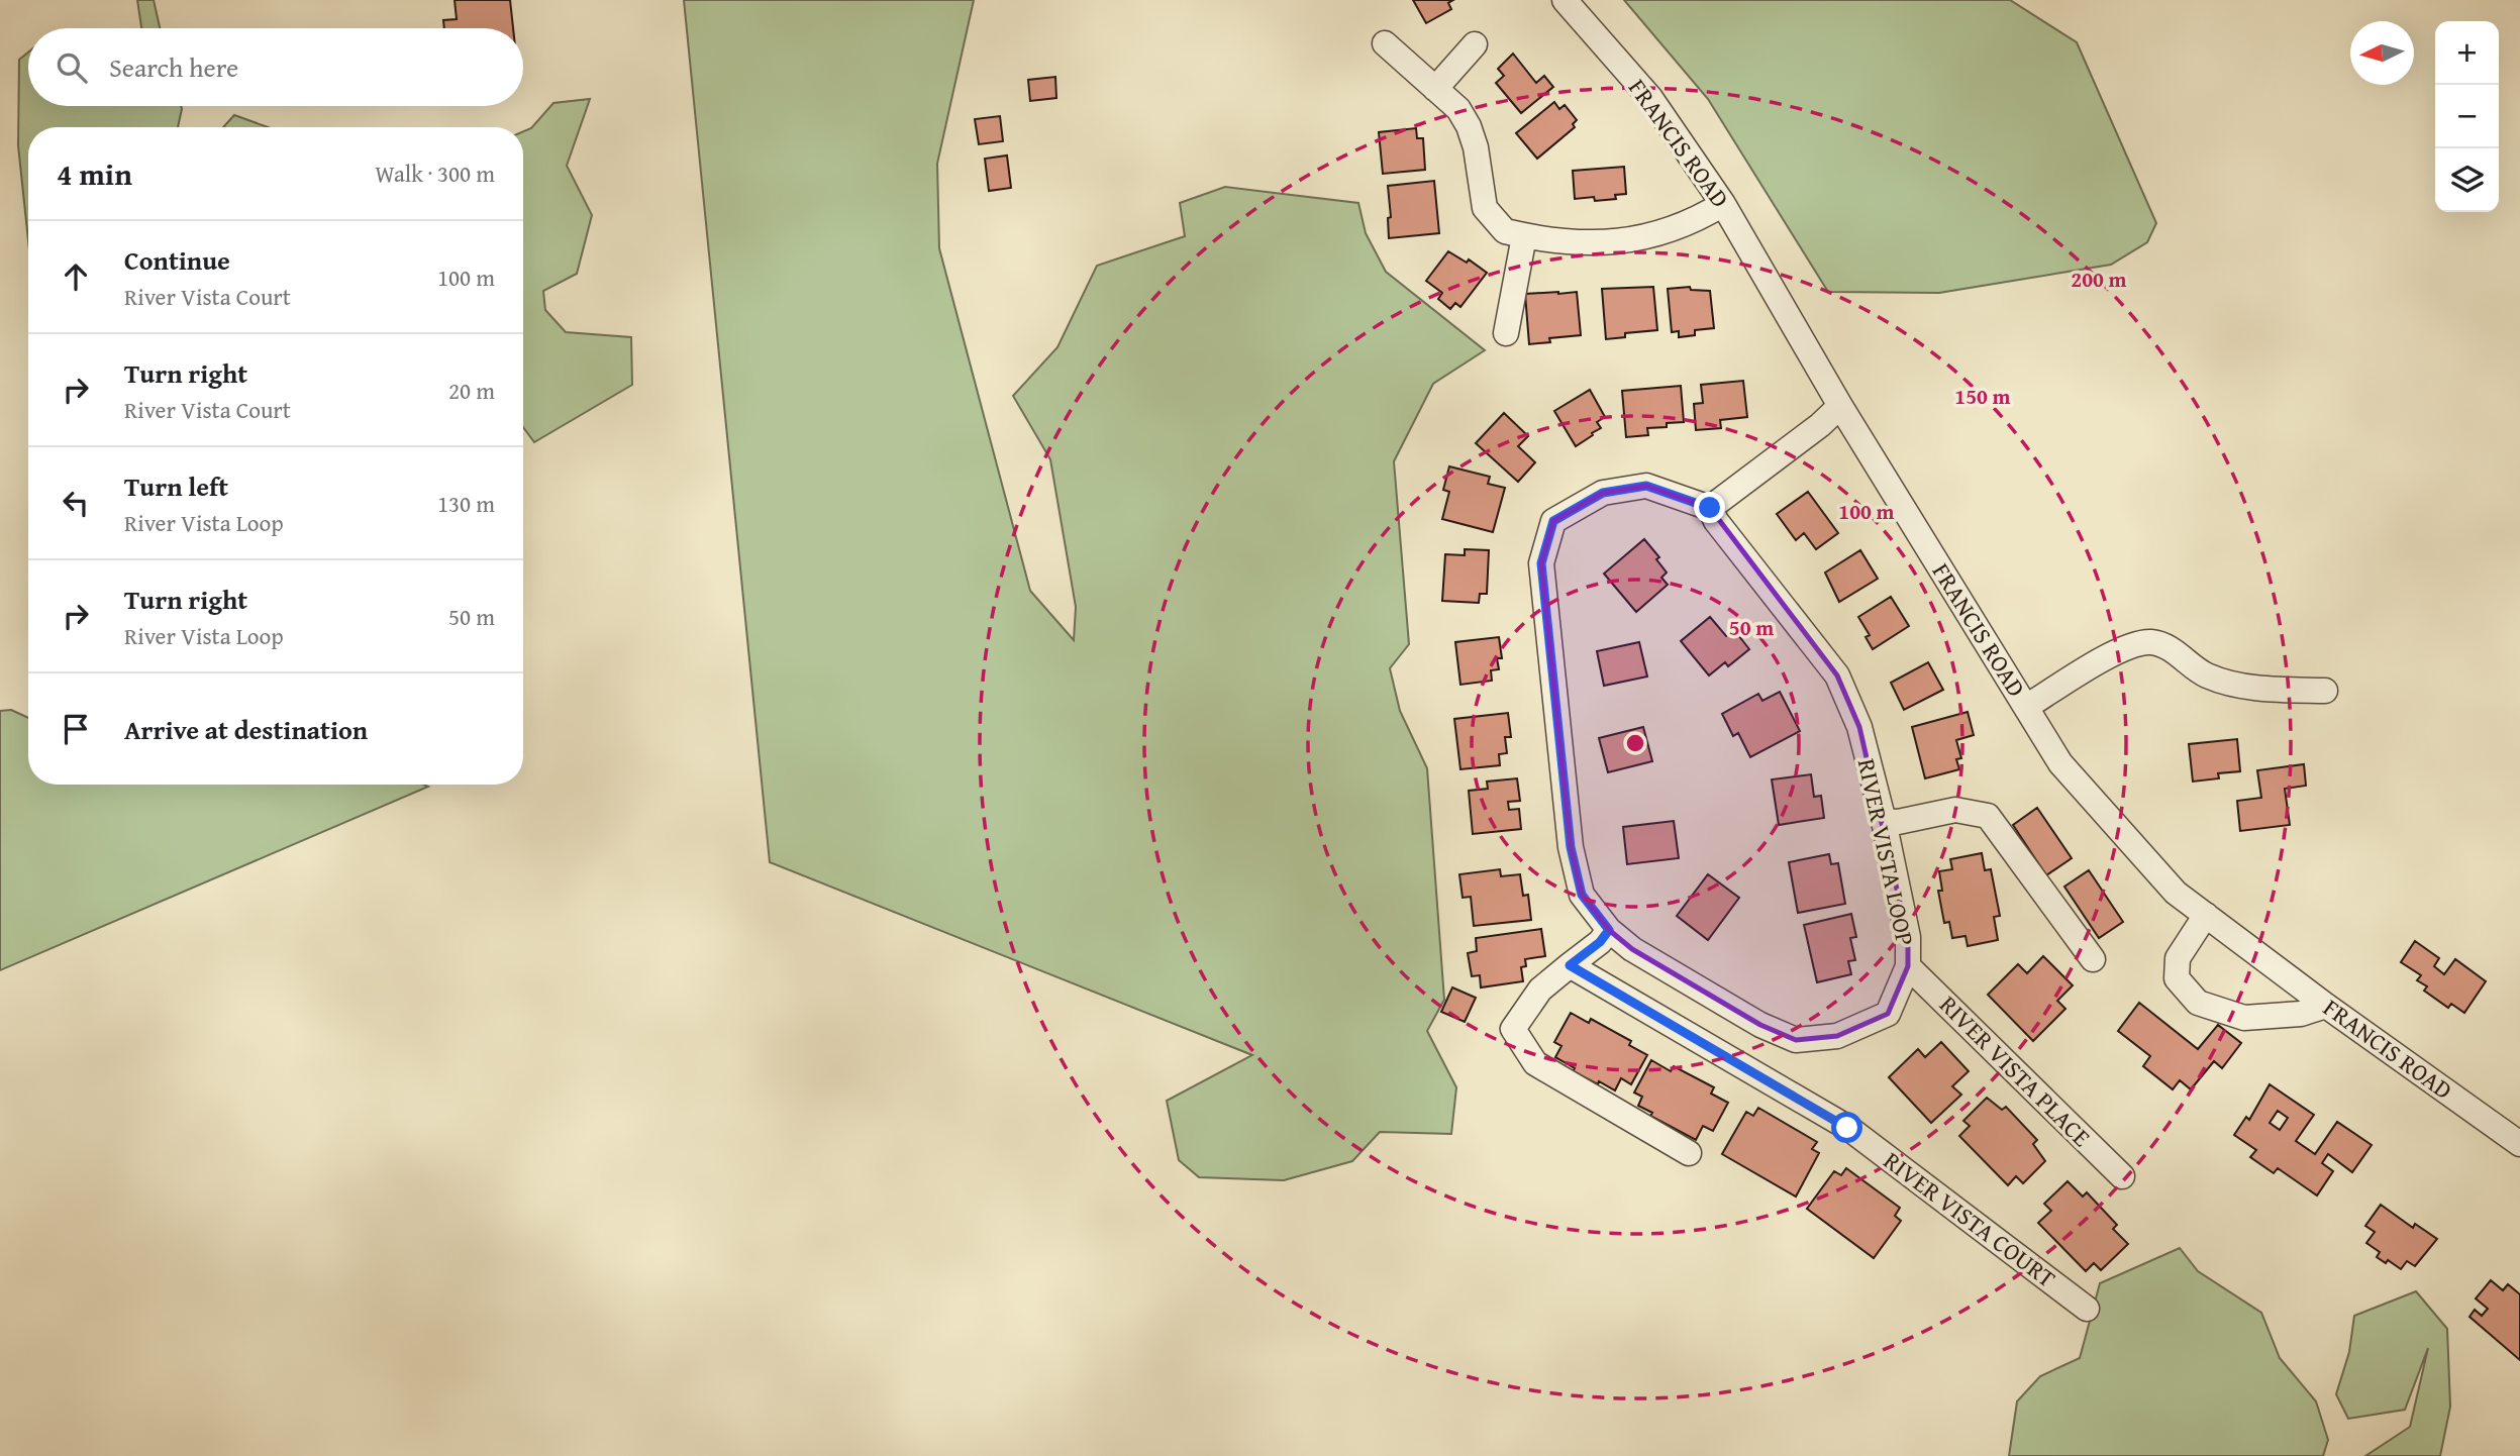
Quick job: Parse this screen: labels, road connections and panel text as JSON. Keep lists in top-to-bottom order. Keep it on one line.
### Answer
{"streets":{"street":["FRANCIS ROAD","RIVER VISTA LOOP","RIVER VISTA PLACE","RIVER VISTA COURT"]},"crossings":[["RIVER VISTA LOOP","RIVER VISTA PLACE"]],"north":"left","page":{"map_buttons":["+","−"],"search":"Search here","heading":["4 min","Walk · 300 m"],"list":[["Continue","River Vista Court","100 m"],["Turn right","River Vista Court","20 m"],["Turn left","River Vista Loop","130 m"],["Turn right","River Vista Loop","50 m"],"Arrive at destination"]},"rings":["200 m","150 m","100 m","50 m"]}
